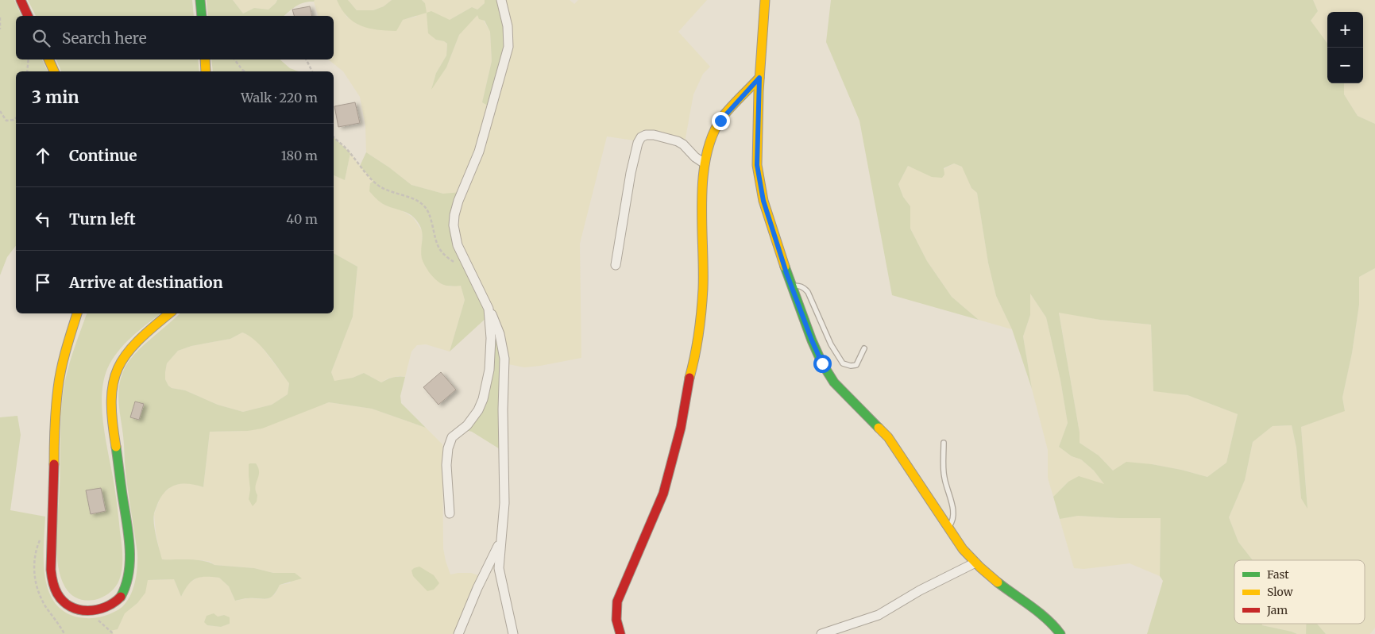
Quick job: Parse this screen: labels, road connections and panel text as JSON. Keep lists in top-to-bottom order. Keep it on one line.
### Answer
{"legend":["Fast","Slow","Jam"],"page":{"map_buttons":["+","−"],"search":"Search here","heading":["3 min","Walk · 220 m"],"list":[["Continue","180 m"],["Turn left","40 m"],"Arrive at destination"]}}
